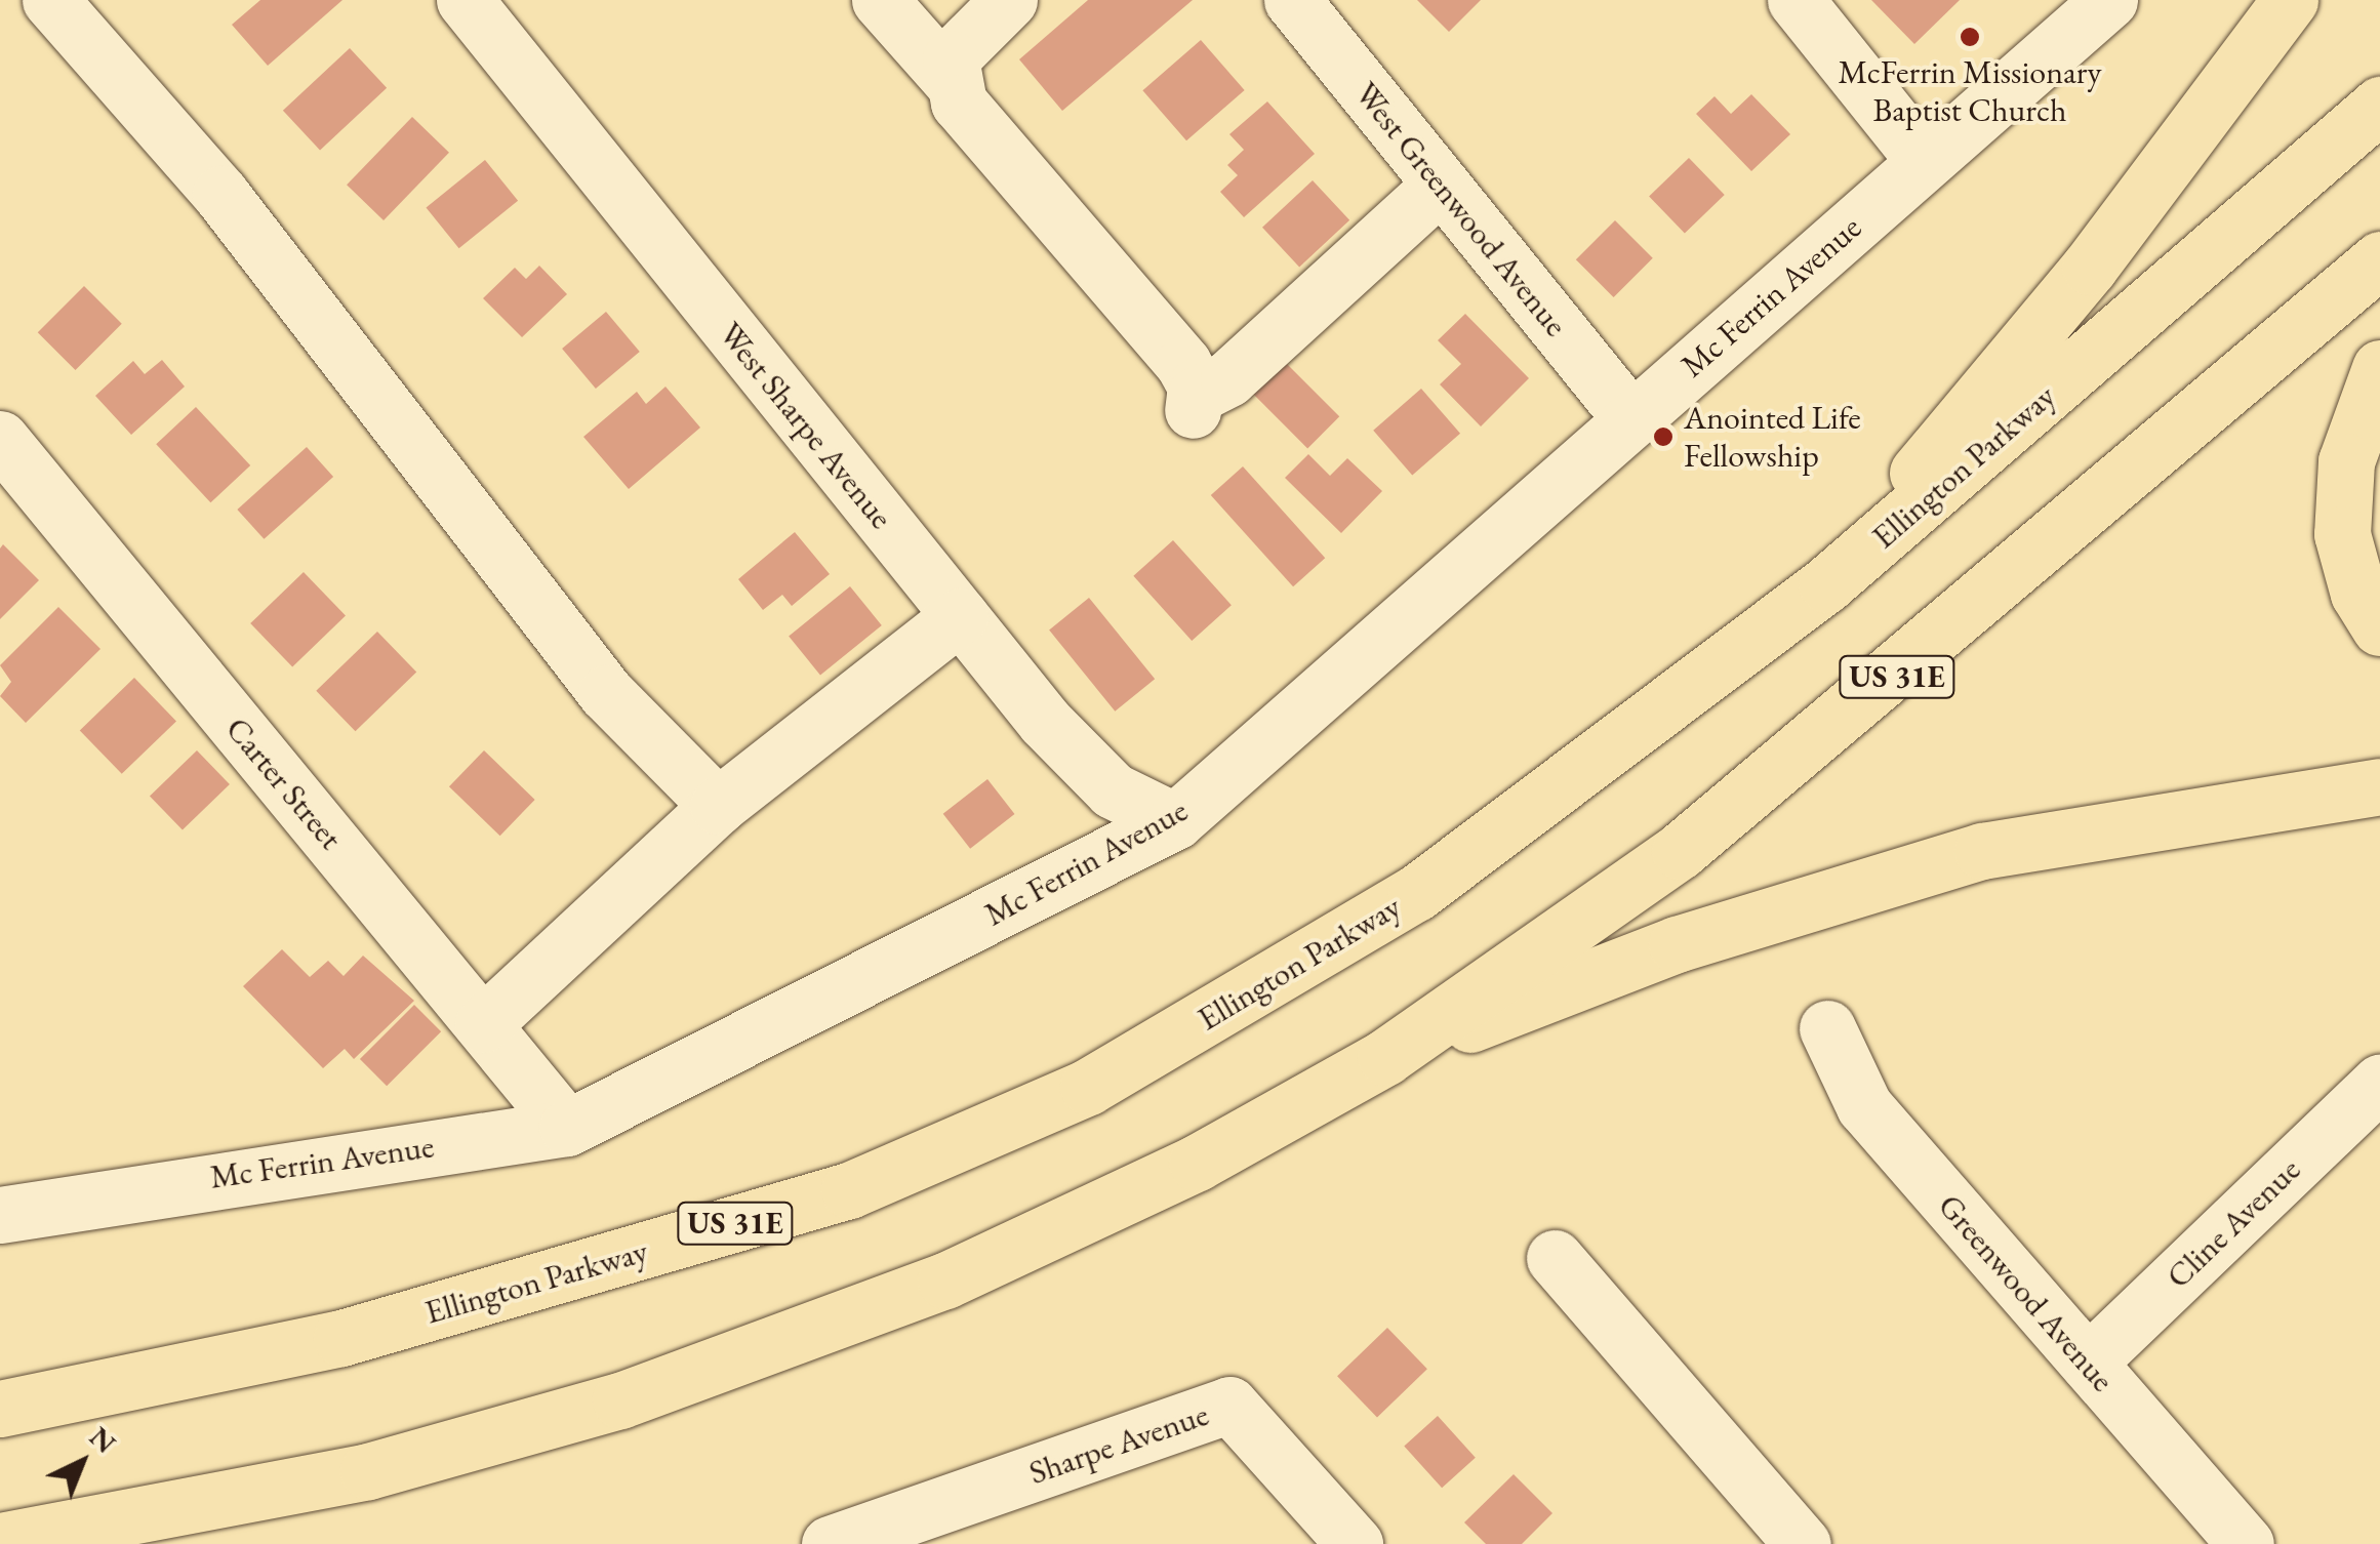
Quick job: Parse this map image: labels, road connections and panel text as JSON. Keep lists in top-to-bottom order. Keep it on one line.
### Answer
{"streets":{"highway":["Ellington Parkway","US 31E"],"street":["West Greenwood Avenue","Mc Ferrin Avenue","West Sharpe Avenue","Carter Street","Cline Avenue","Greenwood Avenue","Sharpe Avenue"]},"crossings":[["West Greenwood Avenue","Mc Ferrin Avenue"],["Mc Ferrin Avenue","West Sharpe Avenue"],["Mc Ferrin Avenue","Carter Street"],["Cline Avenue","Greenwood Avenue"]],"places":["McFerrin Missionary Baptist Church","Anointed Life Fellowship"],"north":"top right"}
